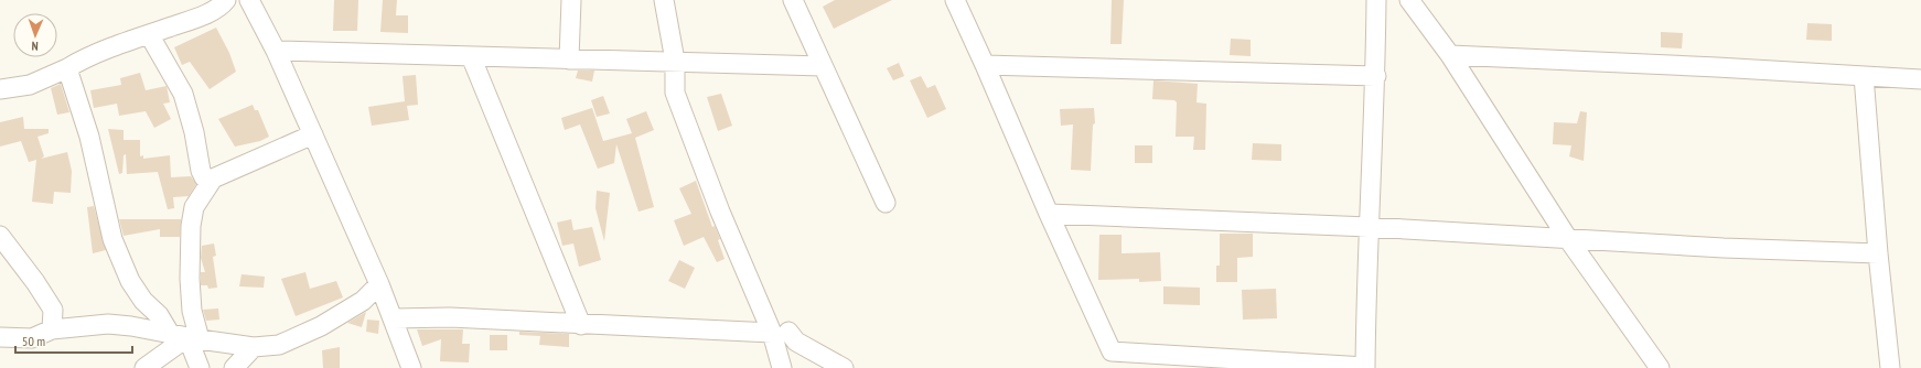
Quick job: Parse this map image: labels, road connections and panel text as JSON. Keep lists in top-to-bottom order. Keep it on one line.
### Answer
{"scale_bar":"50 m","north":"bottom"}
